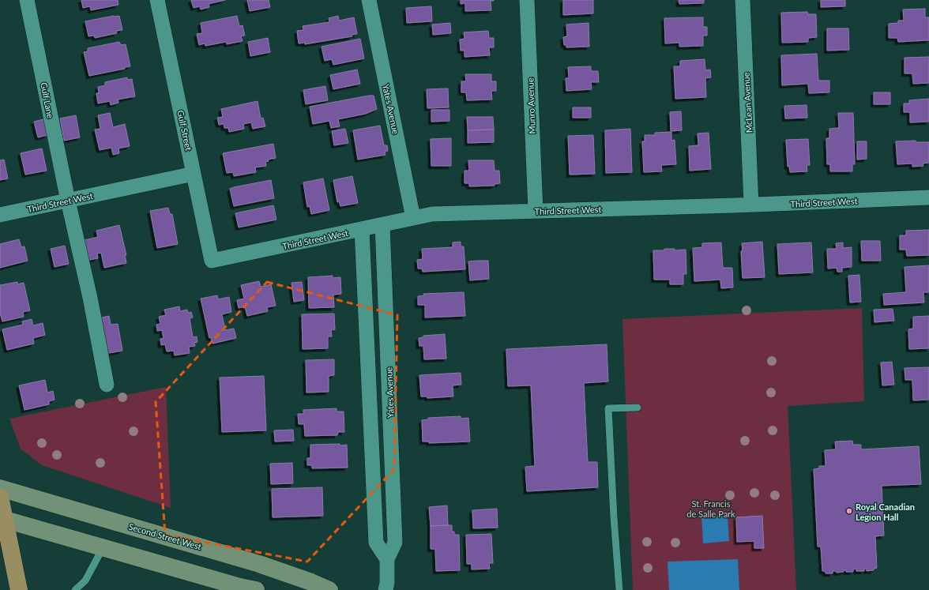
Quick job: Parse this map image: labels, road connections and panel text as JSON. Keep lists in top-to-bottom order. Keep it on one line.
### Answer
{"streets":{"main road":["Second Street West"],"street":["Gulf Lane","McLean Avenue","Munro Avenue","Yates Avenue","Gulf Street","Third Street West"]},"crossings":[["Gulf Lane","Third Street West"],["McLean Avenue","Third Street West"],["Munro Avenue","Third Street West"],["Yates Avenue","Third Street West"],["Gulf Street","Third Street West"]],"parks":["St. Francis de Salle Park"],"places":["Royal Canadian Legion Hall"]}
